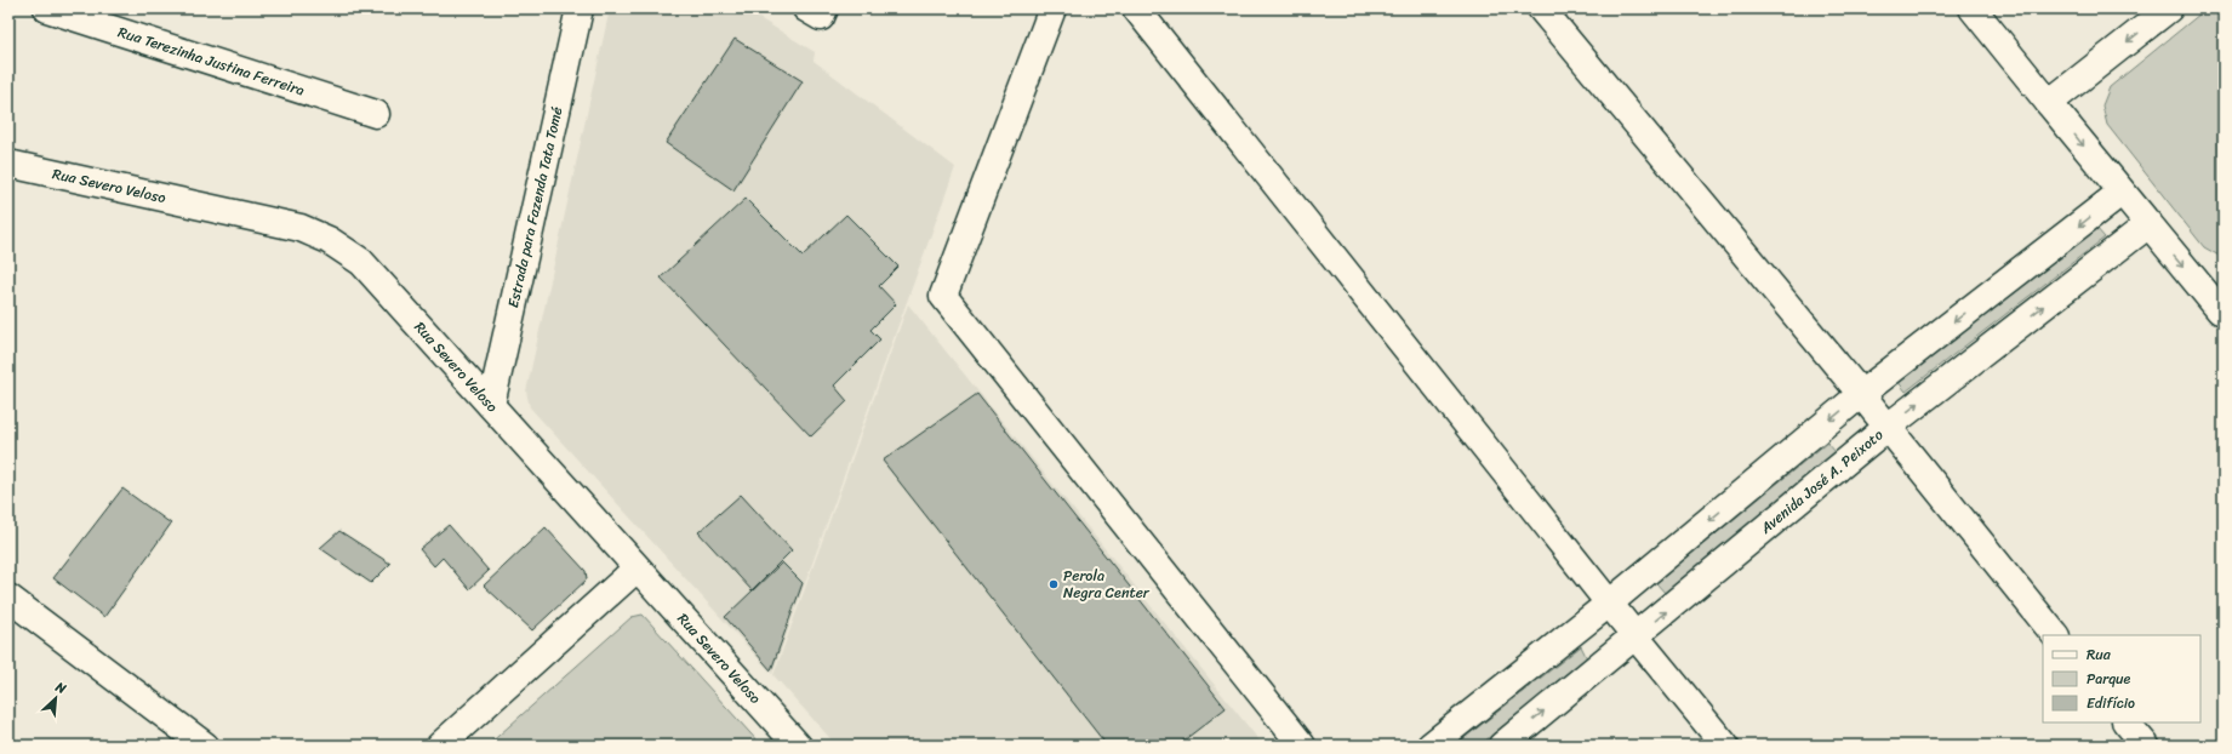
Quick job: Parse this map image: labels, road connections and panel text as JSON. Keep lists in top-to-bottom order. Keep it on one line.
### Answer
{"streets":{"street":["Rua Terezinha Justina Ferreira","Rua Severo Veloso","Estrada para Fazenda Tata Tomé","Avenida José A. Peixoto"]},"crossings":[["Rua Severo Veloso","Estrada para Fazenda Tata Tomé"]],"places":["Perola Negra Center"],"legend":["Rua","Parque","Edifício"],"north":"top right"}
